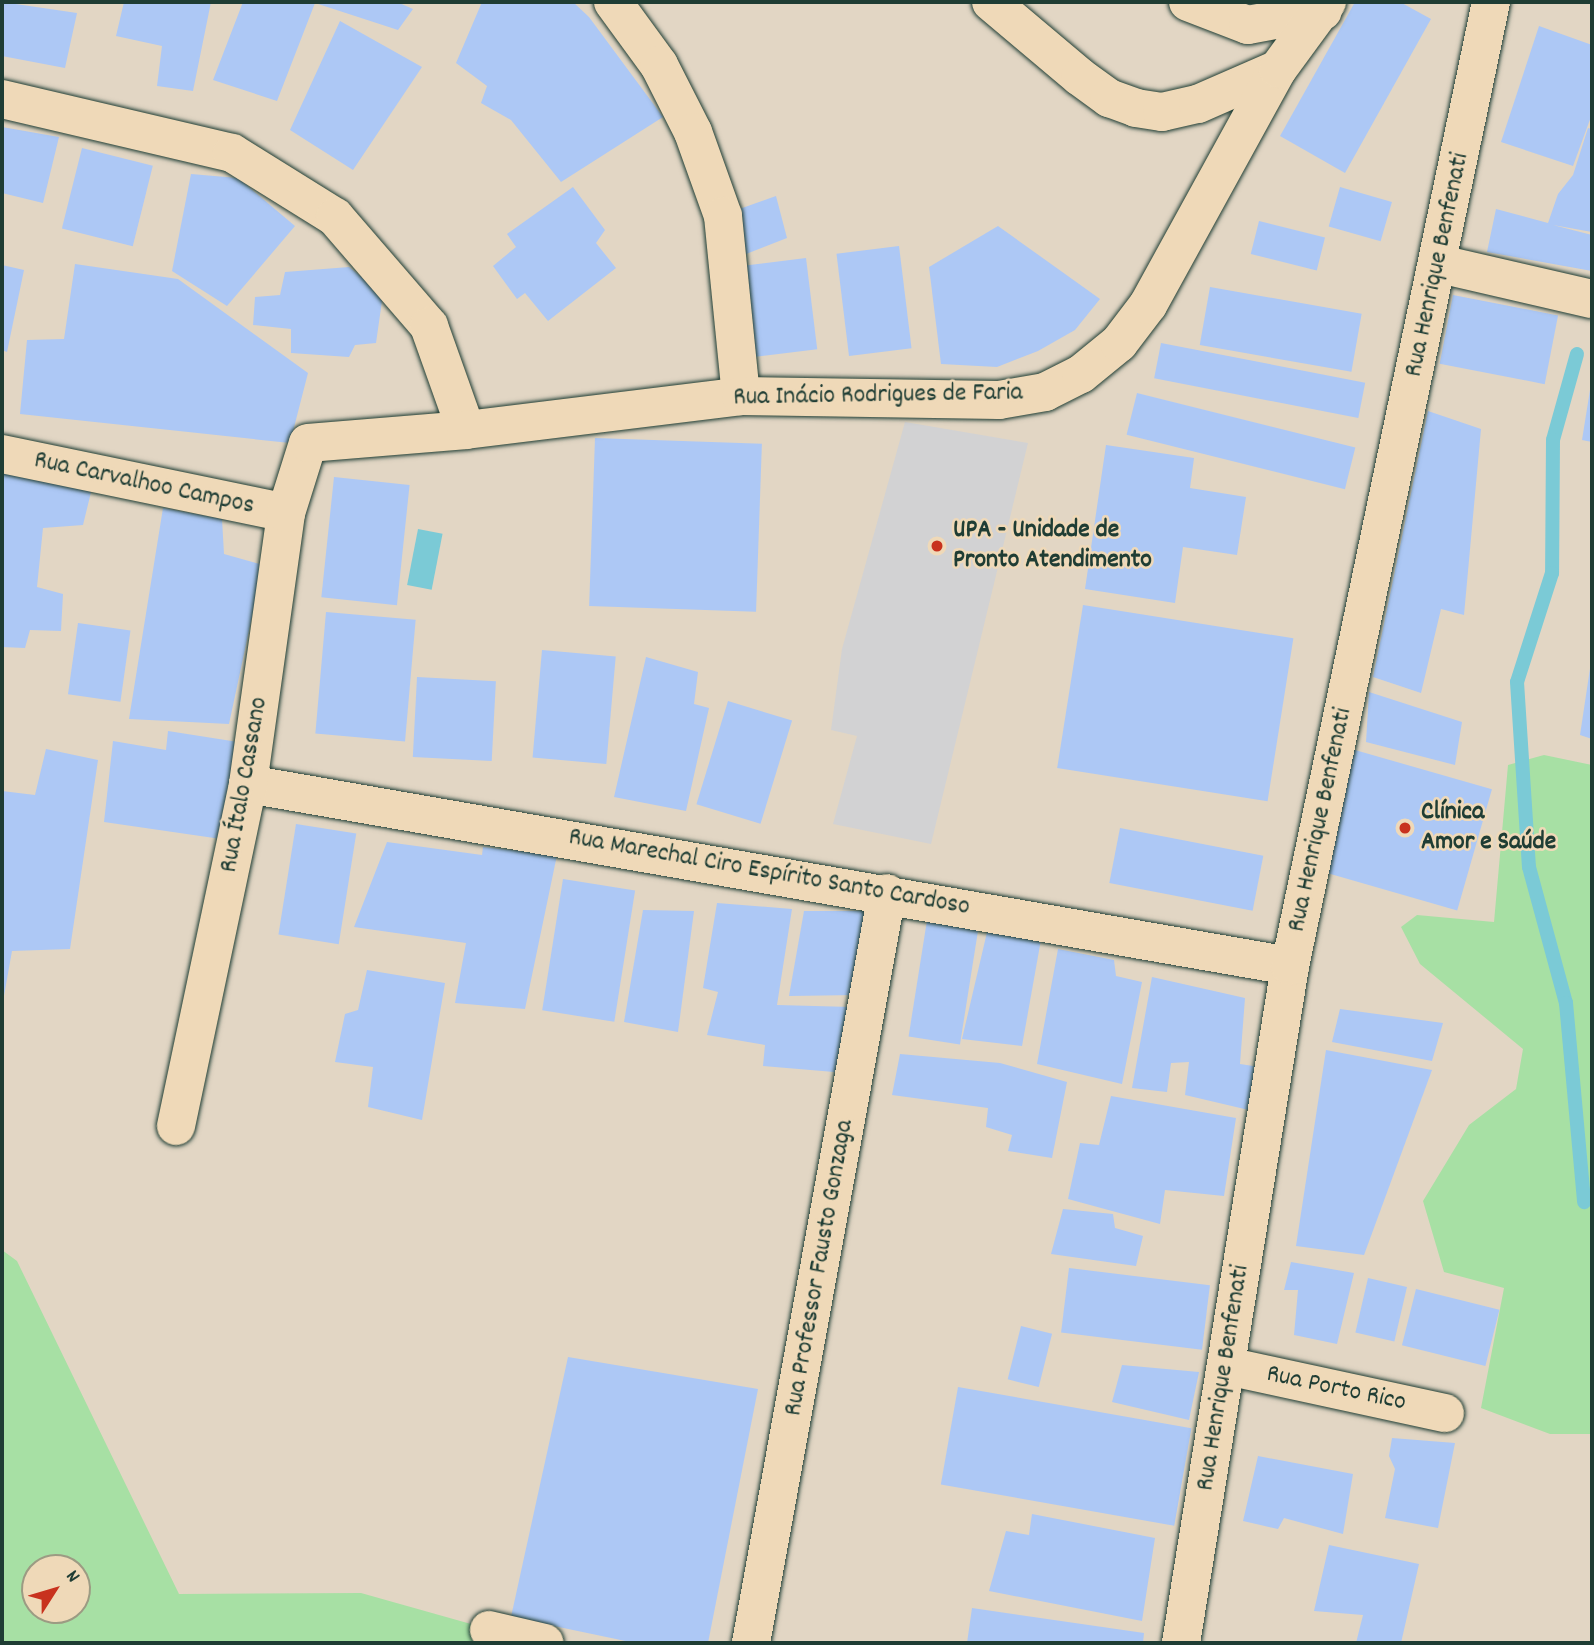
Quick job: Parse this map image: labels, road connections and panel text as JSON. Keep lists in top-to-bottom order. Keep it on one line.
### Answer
{"streets":{"street":["Rua Henrique Benfenati","Rua Inácio Rodrigues de Faria","Rua Carvalhoo Campos","Rua Ítalo Cassano","Rua Marechal Ciro Espírito Santo Cardoso","Rua Professor Fausto Gonzaga","Rua Porto Rico"]},"crossings":[["Rua Henrique Benfenati","Rua Marechal Ciro Espírito Santo Cardoso"],["Rua Henrique Benfenati","Rua Porto Rico"],["Rua Inácio Rodrigues de Faria","Rua Ítalo Cassano"],["Rua Carvalhoo Campos","Rua Ítalo Cassano"],["Rua Ítalo Cassano","Rua Marechal Ciro Espírito Santo Cardoso"],["Rua Marechal Ciro Espírito Santo Cardoso","Rua Professor Fausto Gonzaga"]],"places":["UPA - Unidade de Pronto Atendimento","Clínica Amor e Saúde"],"north":"top right"}
